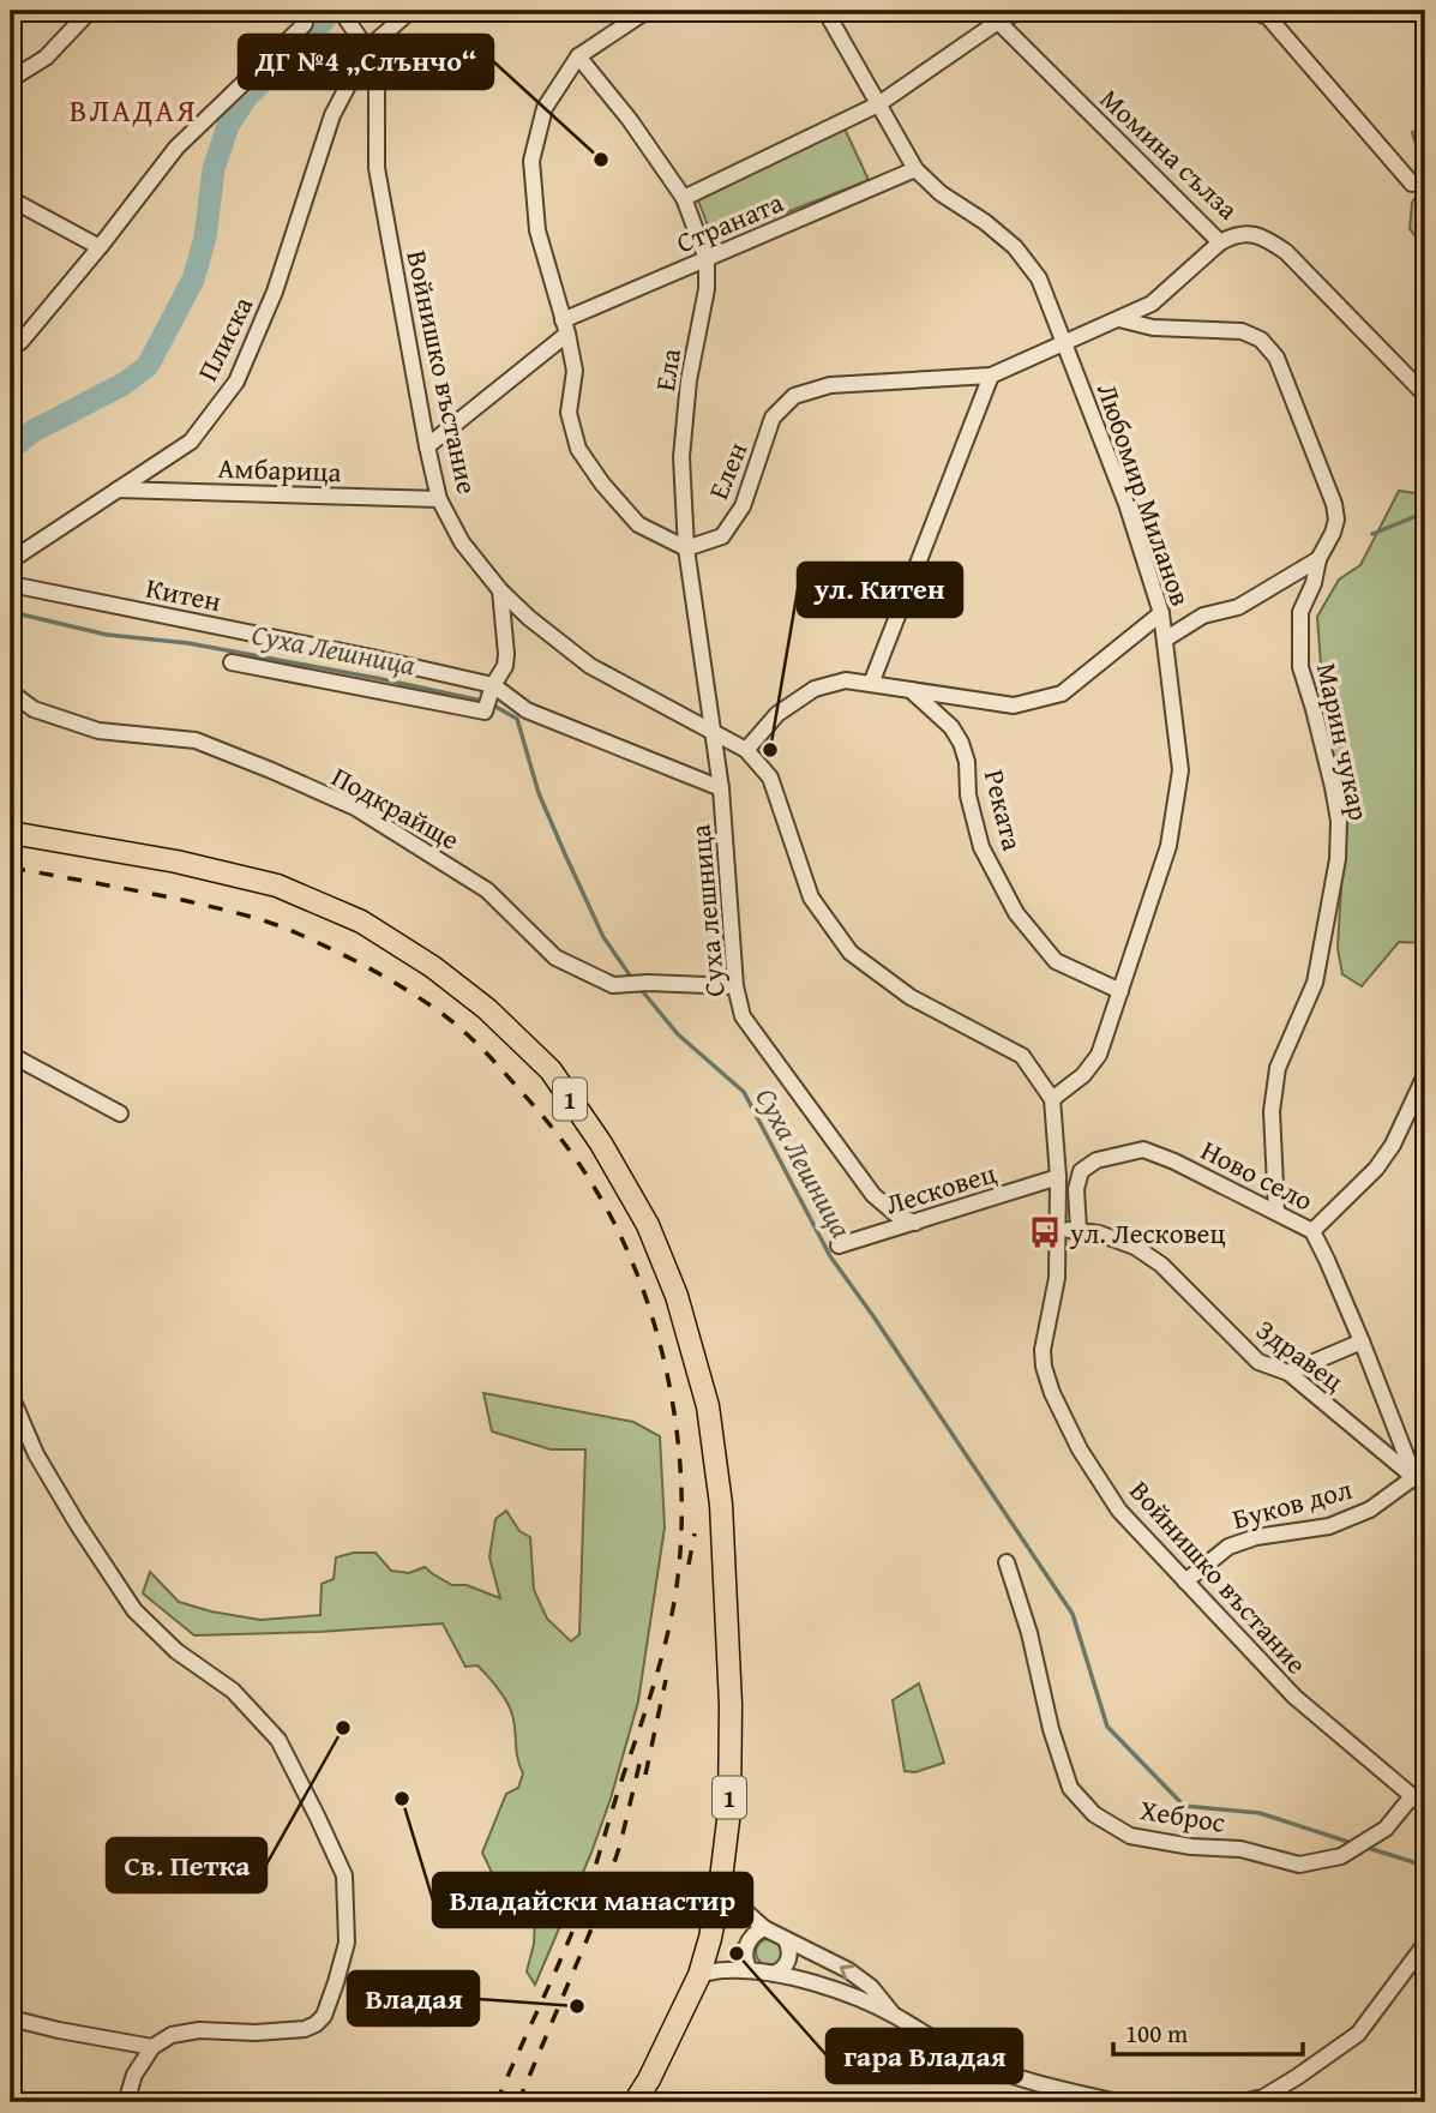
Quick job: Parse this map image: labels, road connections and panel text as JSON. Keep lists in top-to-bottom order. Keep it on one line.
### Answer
{"streets":{"highway":["1"],"street":["Момина сълза","Страната","Плиска","Ела","Войнишко въстание","Амбарица","Елен","Любомир Миланов","Китен","Марин чукар","Подкрайще","Реката","Суха лешница","Ново село","Лесковец","Здравец","Буков дол","Хеброс"]},"crossings":[["Момина сълза","Елен"],["Страната","Ела"],["Страната","Войнишко въстание"],["Страната","Любомир Миланов"],["Плиска","Войнишко въстание"],["Плиска","Амбарица"],["Ела","Войнишко въстание"],["Ела","Елен"],["Ела","Суха лешница"],["Войнишко въстание","Амбарица"],["Войнишко въстание","Любомир Миланов"],["Войнишко въстание","Суха лешница"],["Войнишко въстание","Лесковец"],["Войнишко въстание","Здравец"],["Войнишко въстание","Буков дол"],["Войнишко въстание","Хеброс"],["Елен","Любомир Миланов"],["Елен","Марин чукар"],["Любомир Миланов","Реката"],["Китен","Суха лешница"],["Марин чукар","Ново село"],["Подкрайще","Суха лешница"],["Суха лешница","Лесковец"],["Ново село","Здравец"],["Ново село","Буков дол"],["Здравец","Буков дол"]],"districts":["ВЛАДАЯ"],"water":["Суха Лешница"],"places":{"other":["ДГ №4 „Слънчо“","ул. Китен","Св. Петка","Владайски манастир","гара Владая","Владая"],"bus stop":["ул. Лесковец"]},"scale_bar":"100 m"}
